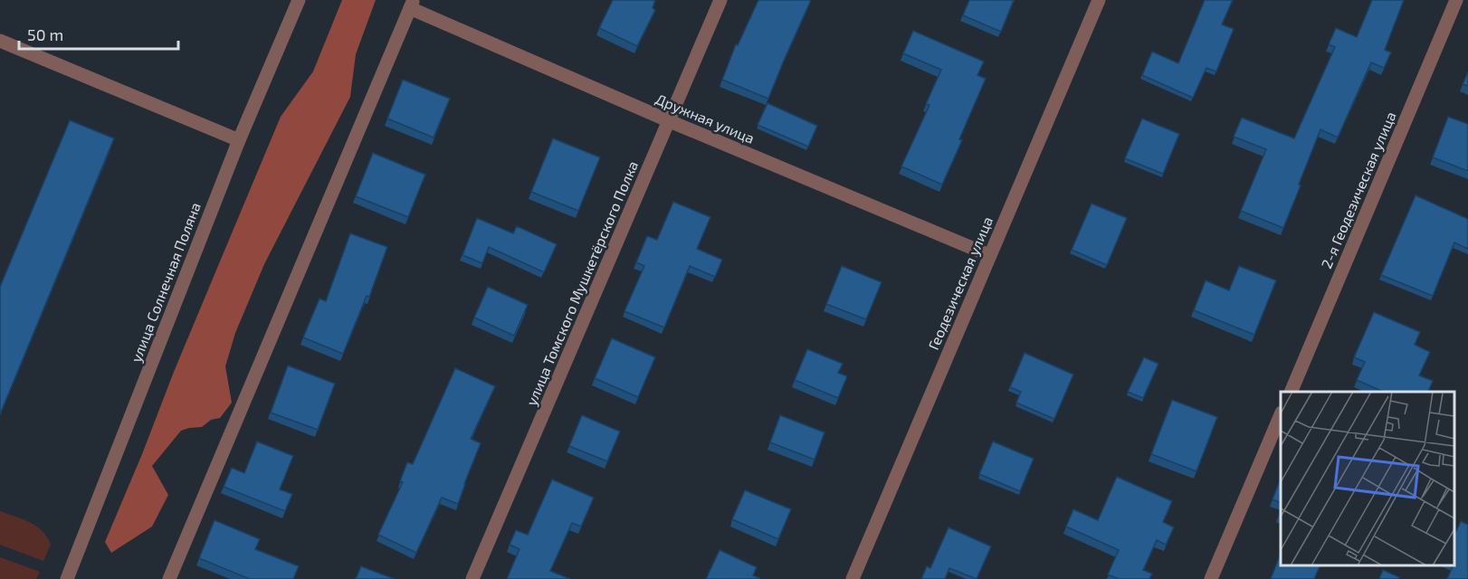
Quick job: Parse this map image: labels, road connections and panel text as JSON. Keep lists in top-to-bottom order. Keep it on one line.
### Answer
{"streets":{"street":["Дружная улица","2-я Геодезическая улица","улица Солнечная Поляна","улица Томского Мушкетёрского Полка","Геодезическая улица"]},"crossings":[["Дружная улица","улица Томского Мушкетёрского Полка"],["Дружная улица","Геодезическая улица"]],"scale_bar":"50 m"}
